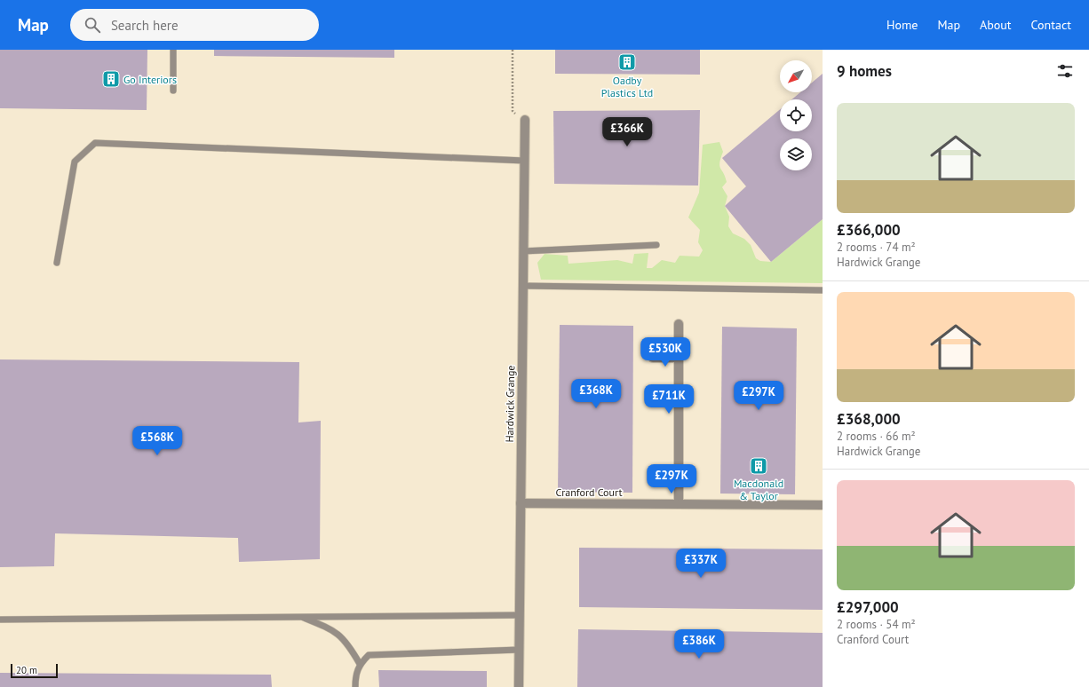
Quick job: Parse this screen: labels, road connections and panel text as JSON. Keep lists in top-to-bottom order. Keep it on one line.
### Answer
{"streets":{"street":["Hardwick Grange","Cranford Court"]},"crossings":[["Hardwick Grange","Cranford Court"]],"places":{"building":["Oadby Plastics Ltd","Go Interiors","Macdonald & Taylor"]},"scale_bar":"20 m","north":"bottom left","page":{"header":"Map","search":"Search here","nav":["Home","Map","About","Contact"],"heading":"9 homes","list":[{"name":"£366,000","note":"2 rooms · 74 m² · Hardwick Grange"},{"name":"£368,000","note":"2 rooms · 66 m² · Hardwick Grange"},{"name":"£297,000","note":"2 rooms · 54 m² · Cranford Court"}],"price":["£366K","£530K","£368K","£297K","£711K","£568K","£297K","£337K","£386K"],"scale":"20 m"}}
